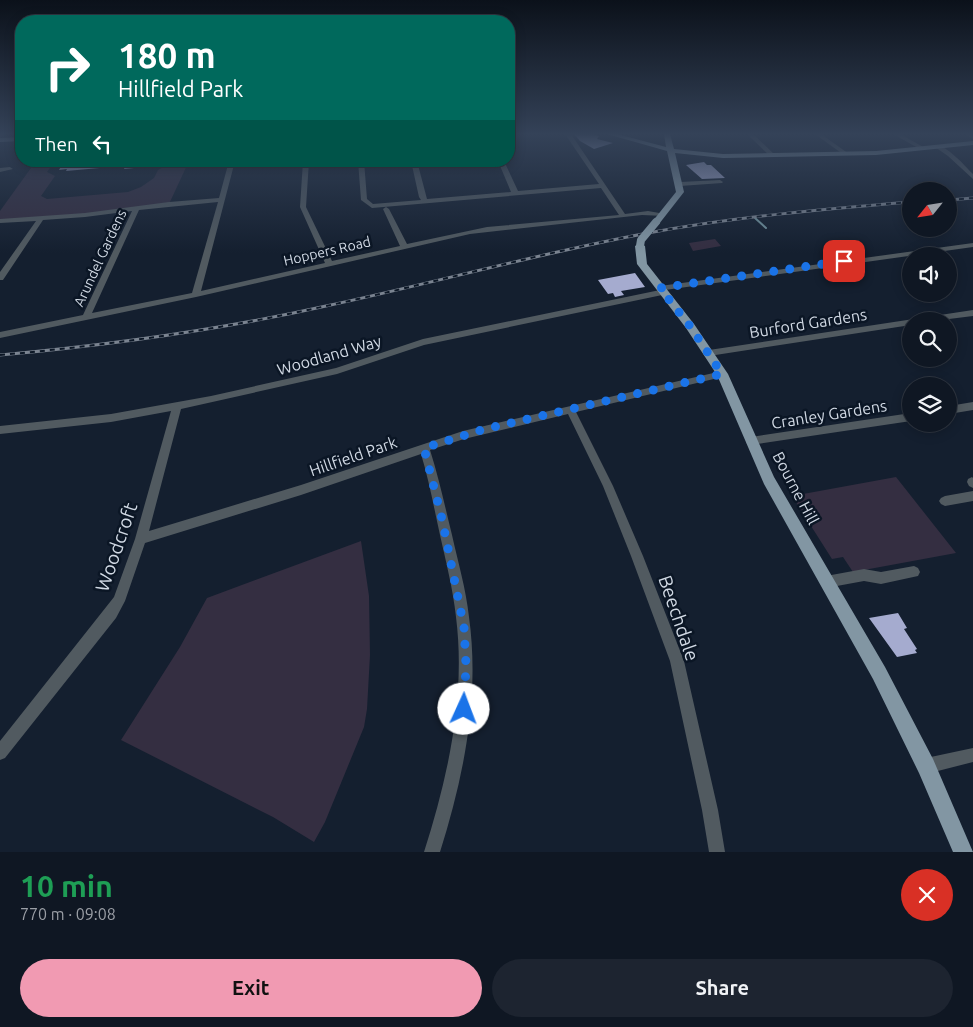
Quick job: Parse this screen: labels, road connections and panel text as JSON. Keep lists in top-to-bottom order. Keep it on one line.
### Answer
{"streets":{"main road":["Bourne Hill"],"street":["Hoppers Road","Arundel Gardens","Burford Gardens","Woodland Way","Cranley Gardens","Hillfield Park","Woodcroft","Beechdale"]},"crossings":[["Hoppers Road","Arundel Gardens"],["Hoppers Road","Bourne Hill"],["Burford Gardens","Bourne Hill"],["Woodland Way","Bourne Hill"],["Woodland Way","Woodcroft"],["Cranley Gardens","Bourne Hill"],["Hillfield Park","Bourne Hill"],["Hillfield Park","Woodcroft"],["Hillfield Park","Beechdale"]],"north":"bottom left","page":{"turn":["180 m","Hillfield Park"],"then":"Then","heading":["10 min","770 m · 09:08"],"buttons":["Exit","Share"]}}
